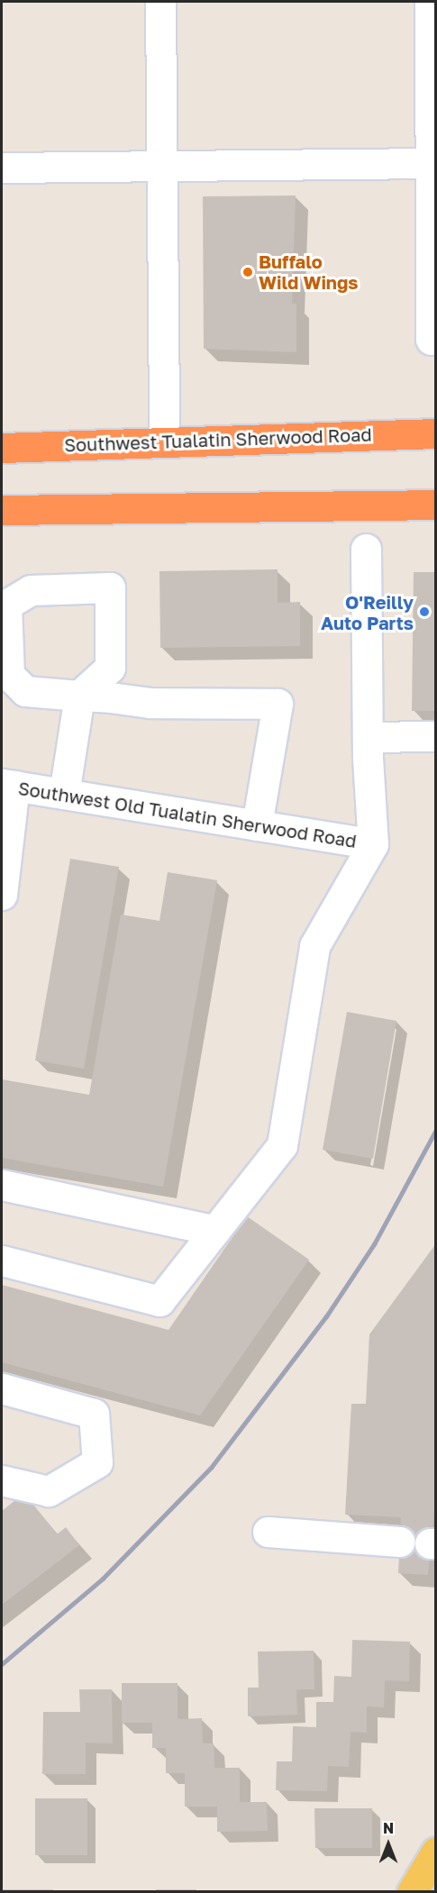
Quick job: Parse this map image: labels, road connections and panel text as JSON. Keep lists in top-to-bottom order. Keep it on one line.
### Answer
{"streets":{"highway":["Southwest Tualatin Sherwood Road"],"street":["Southwest Old Tualatin Sherwood Road"]},"places":["Buffalo Wild Wings","O'Reilly Auto Parts"],"north":"top"}
